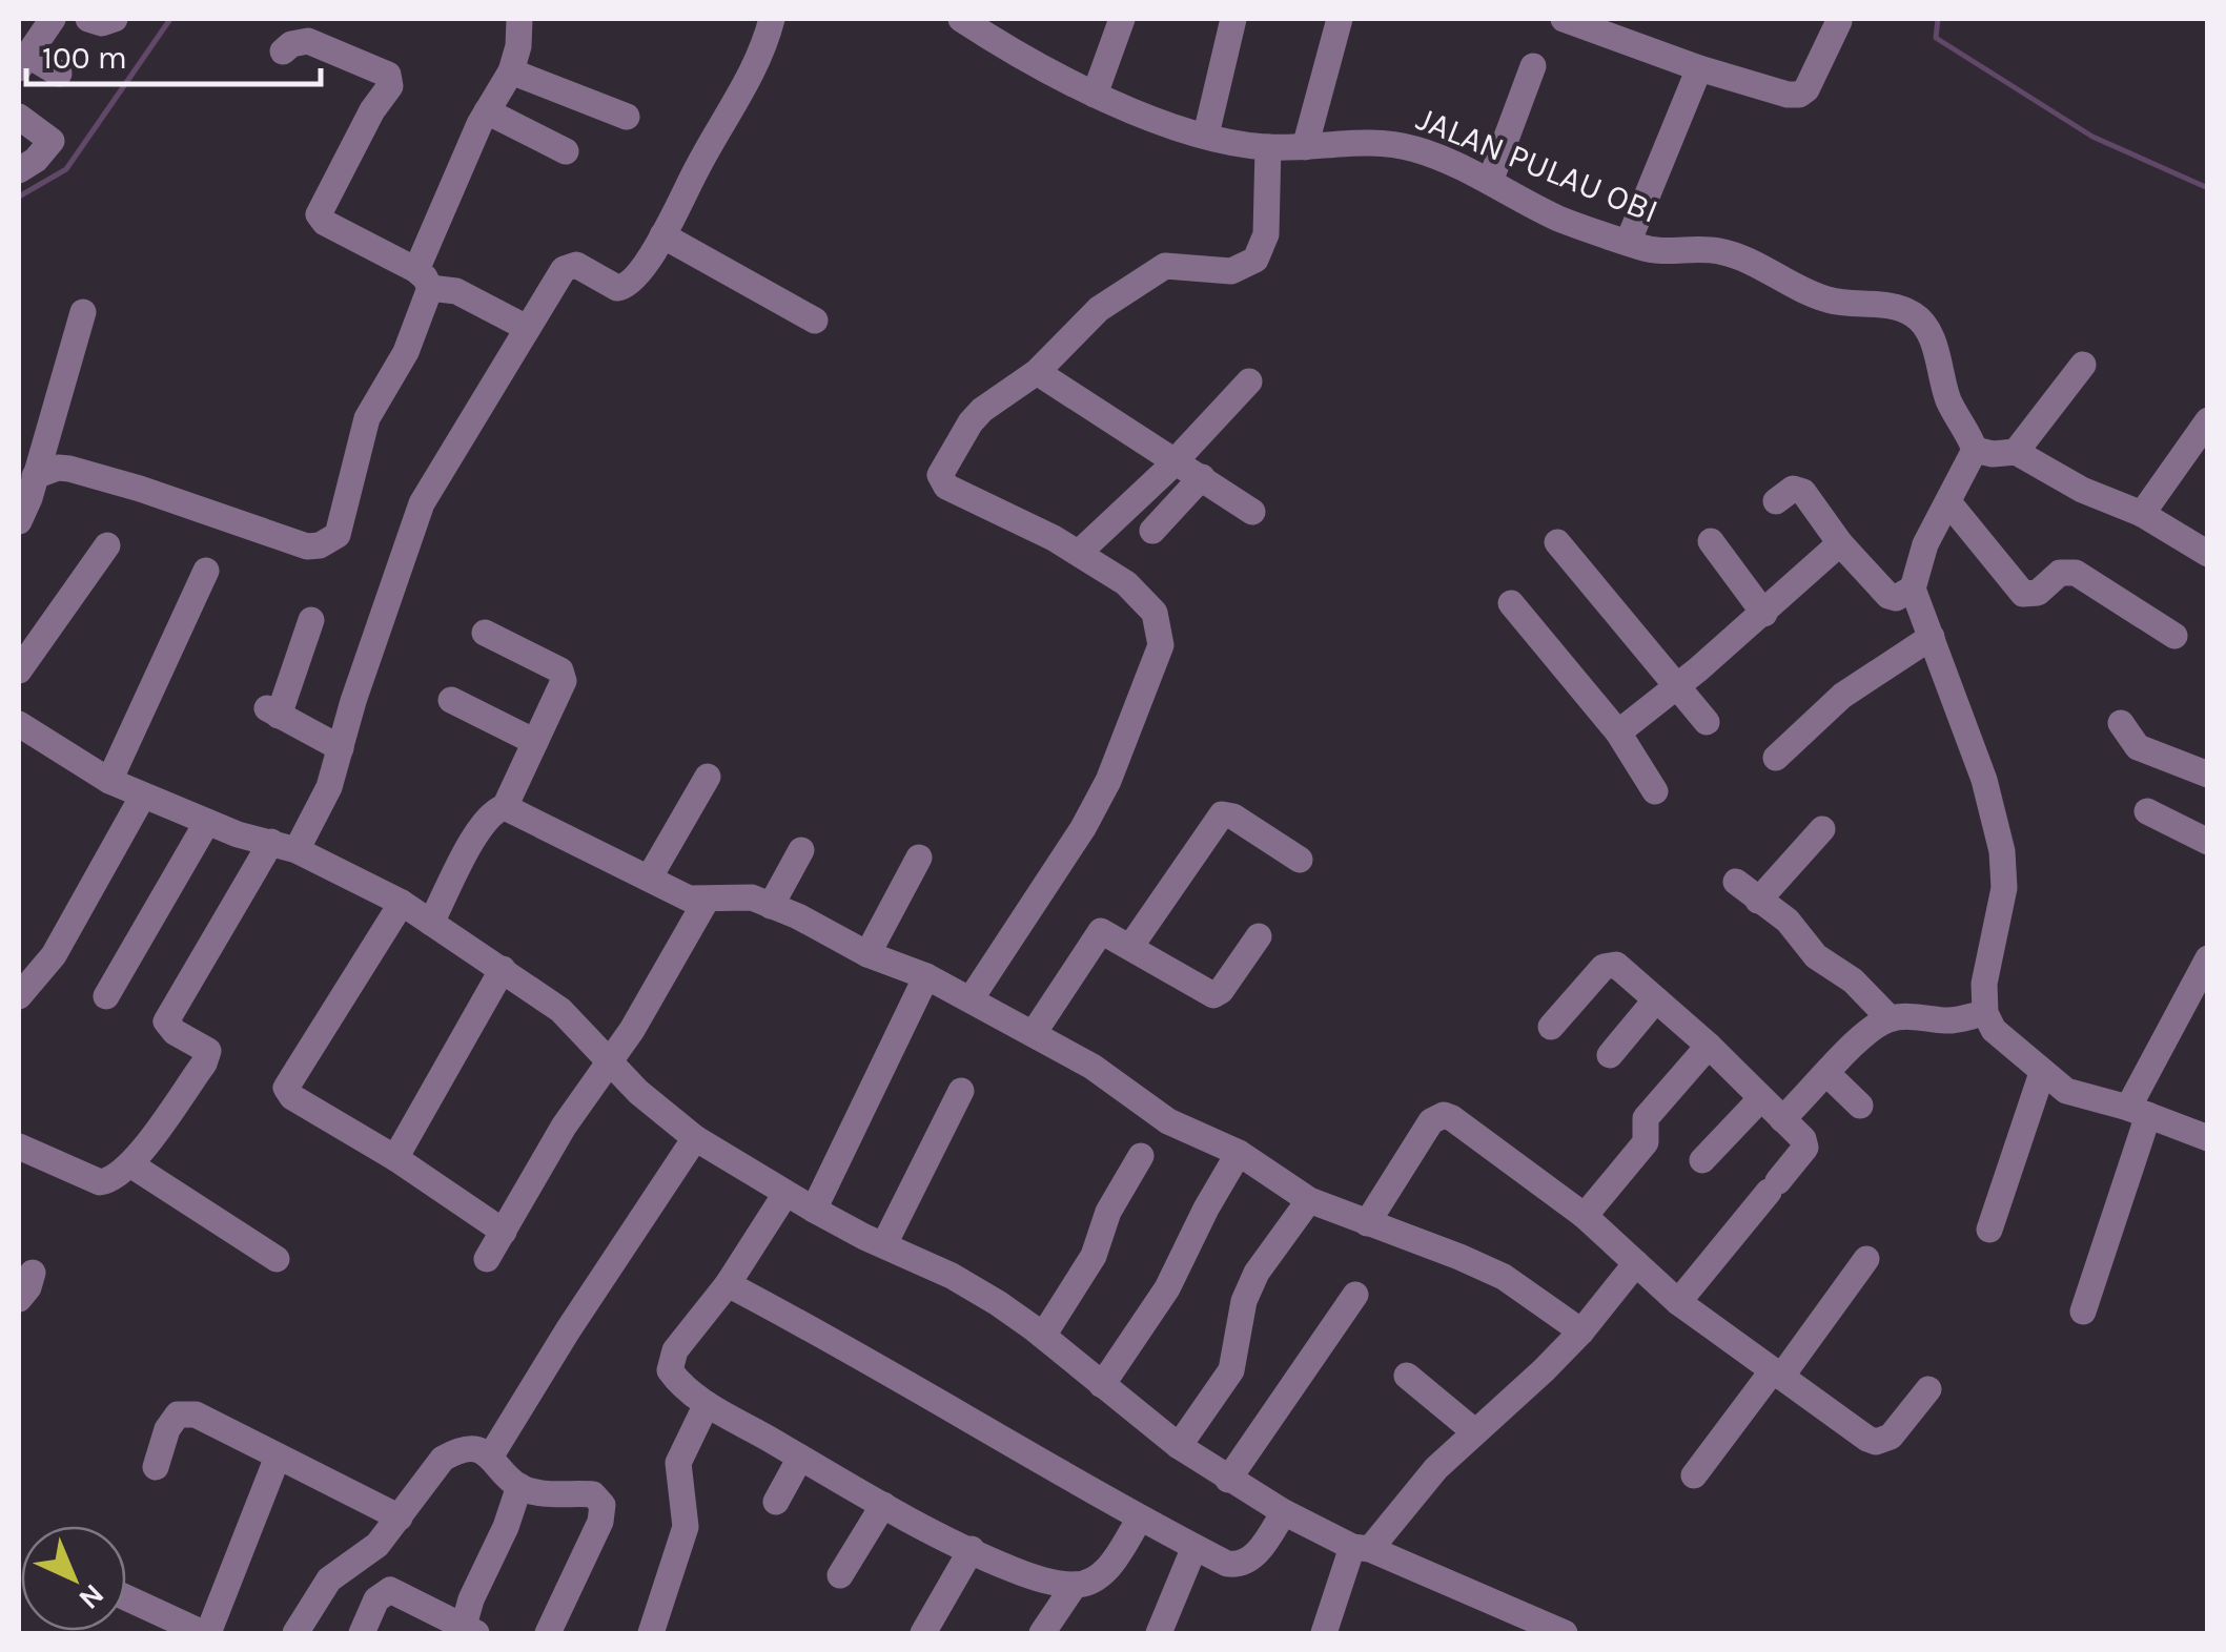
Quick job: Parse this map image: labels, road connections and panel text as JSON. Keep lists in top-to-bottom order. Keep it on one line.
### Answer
{"streets":{"street":["JALAN PULAU OBI"]},"scale_bar":"100 m","north":"bottom right"}
